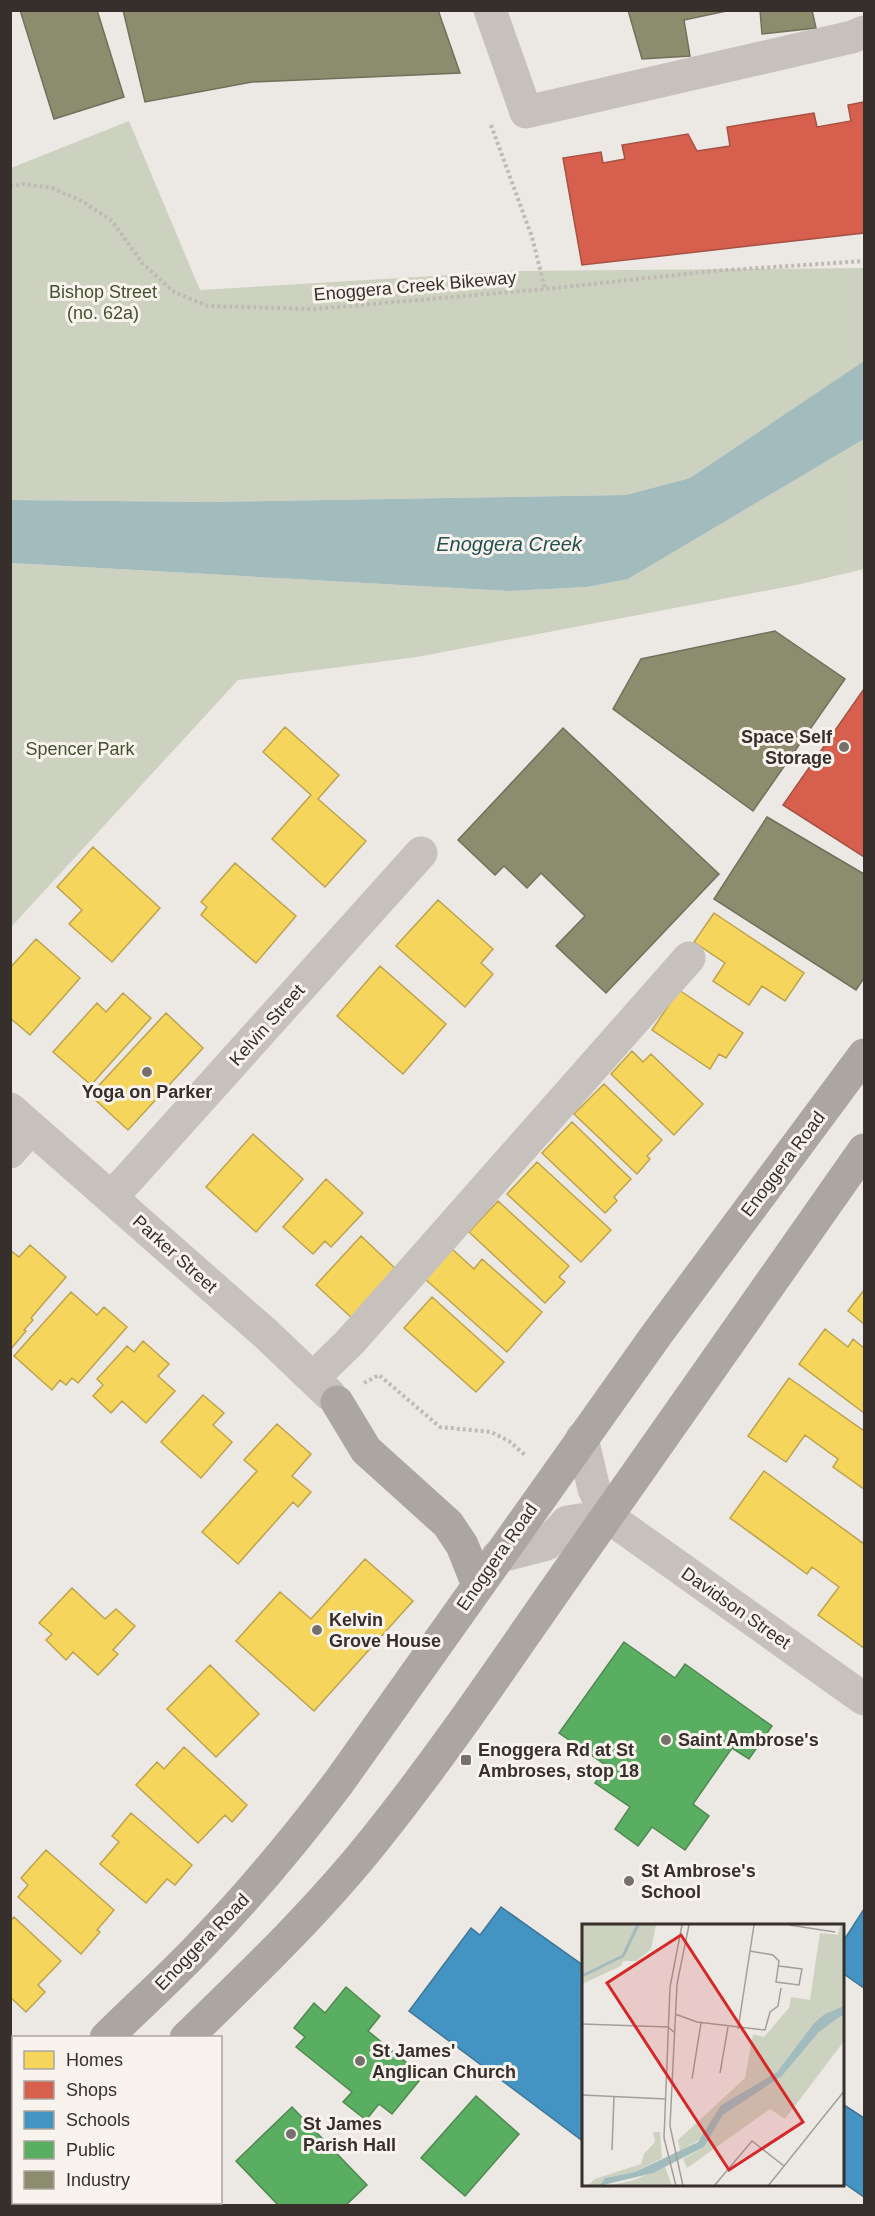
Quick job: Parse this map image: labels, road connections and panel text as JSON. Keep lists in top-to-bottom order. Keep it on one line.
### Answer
{"streets":{"main road":["Enoggera Road"],"street":["Kelvin Street","Parker Street","Davidson Street"],"path":["Enoggera Creek Bikeway"]},"crossings":[["Kelvin Street","Parker Street"],["Enoggera Road","Davidson Street"]],"water":["Enoggera Creek"],"parks":["Bishop Street (no. 62a)","Spencer Park"],"places":{"other":["Space Self Storage","Yoga on Parker","Kelvin Grove House","Saint Ambrose's","St Ambrose's School","St James' Anglican Church","St James Parish Hall"],"transit":["Enoggera Rd at St Ambroses, stop 18"]},"legend":["Homes","Shops","Schools","Public","Industry"]}
